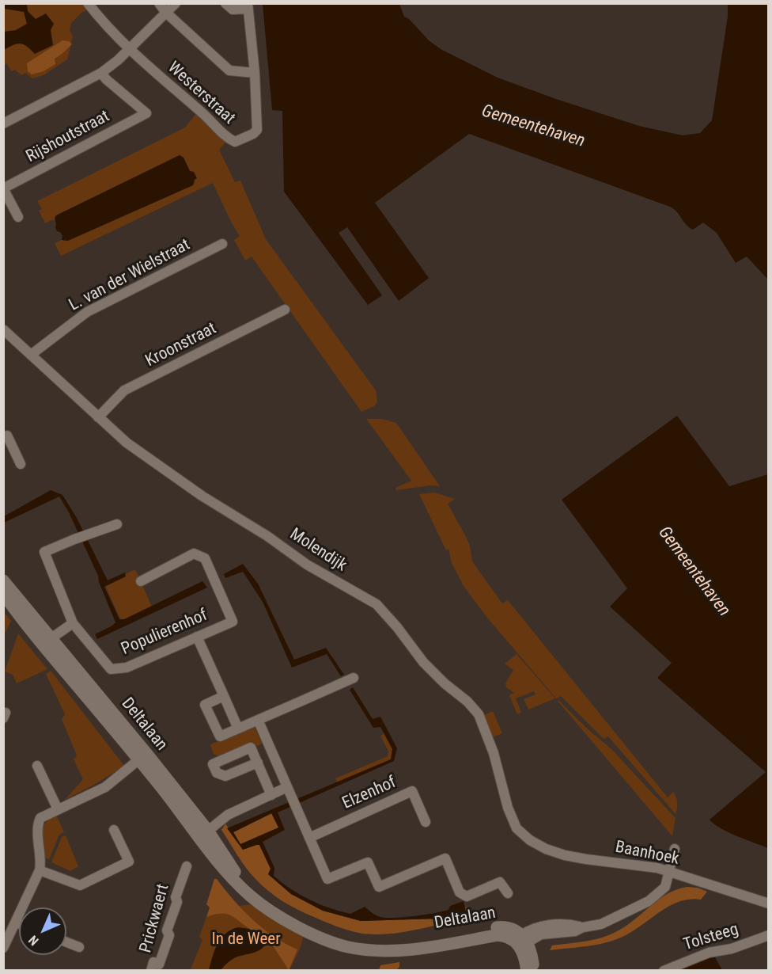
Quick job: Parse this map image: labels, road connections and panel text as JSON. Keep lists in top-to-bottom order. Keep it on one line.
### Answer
{"streets":{"street":["Westerstraat","Rijshoutstraat","L. van der Wielstraat","Kroonstraat","Molendijk","Populierenhof","Deltalaan","Elzenhof","Baanhoek","Prickwaert","Tolsteeg"]},"crossings":[["L. van der Wielstraat","Molendijk"],["Kroonstraat","Molendijk"],["Molendijk","Baanhoek"]],"water":["Gemeentehaven"],"parks":["In de Weer"],"north":"bottom left"}
